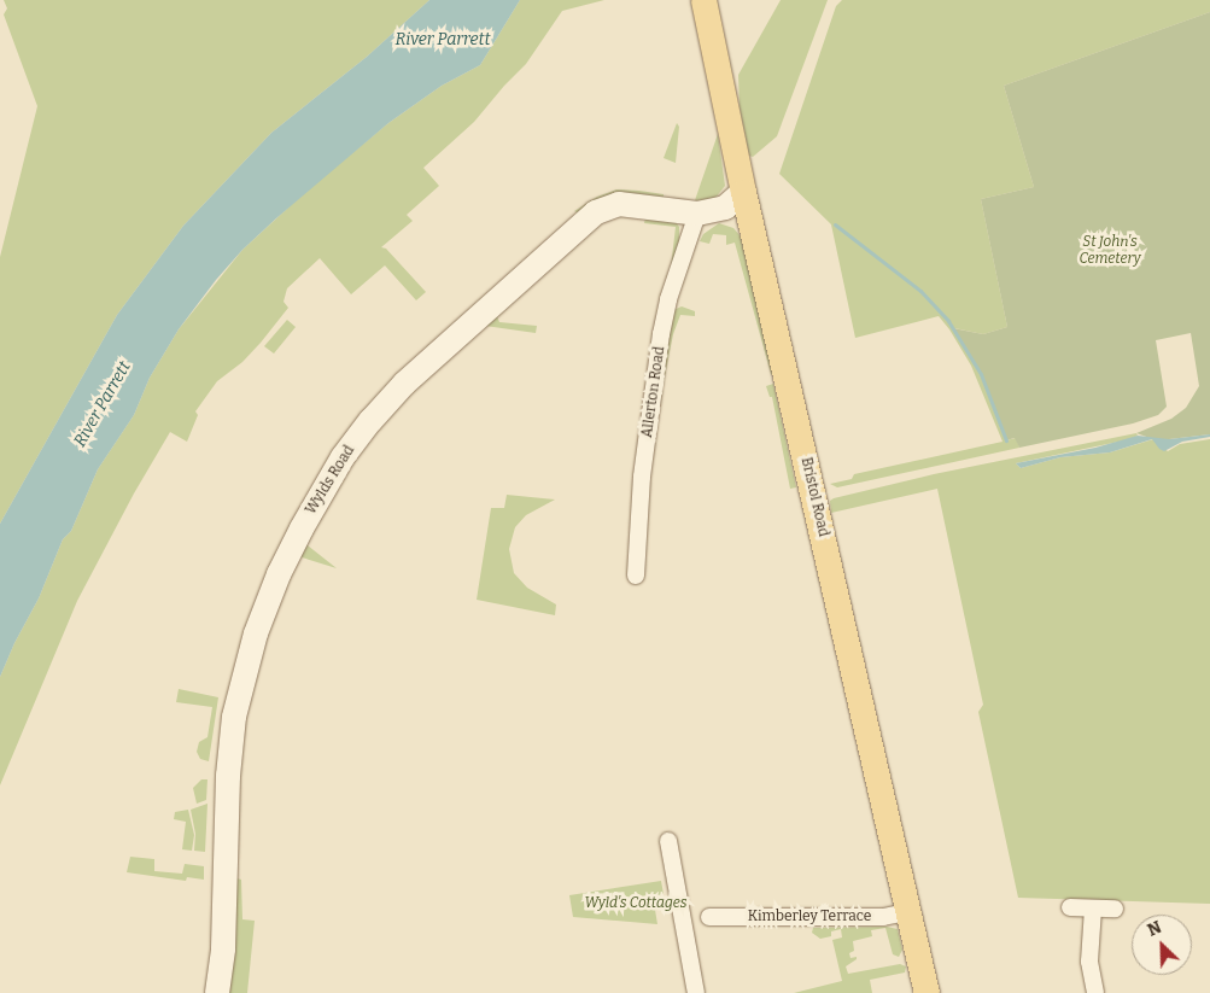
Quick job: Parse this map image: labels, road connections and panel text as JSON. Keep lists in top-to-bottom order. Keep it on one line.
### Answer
{"streets":{"main road":["Bristol Road"],"street":["Allerton Road","Wylds Road","Kimberley Terrace"]},"crossings":[["Allerton Road","Wylds Road"],["Wylds Road","Bristol Road"],["Bristol Road","Kimberley Terrace"]],"water":["River Parrett"],"parks":["St John's Cemetery","Wyld's Cottages"],"north":"top left"}
